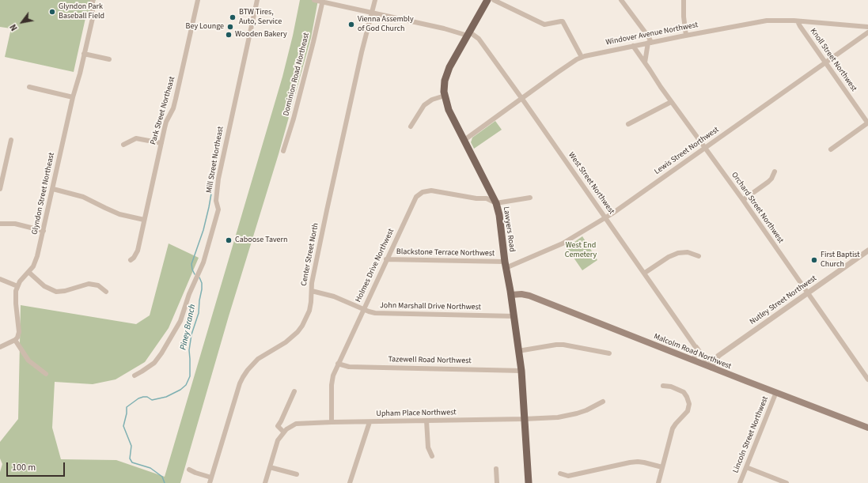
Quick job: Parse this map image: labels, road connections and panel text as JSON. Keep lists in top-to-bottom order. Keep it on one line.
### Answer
{"streets":{"main road":["Lawyers Road","Malcolm Road Northwest"],"street":["Windover Avenue Northwest","Knoll Street Northwest","Dominion Road Northeast","Park Street Northeast","Lewis Street Northwest","Mill Street Northeast","West Street Northwest","Glyndon Street Northeast","Orchard Street Northwest","Blackstone Terrace Northwest","Center Street North","Holmes Drive Northwest","Nutley Street Northwest","John Marshall Drive Northwest","Tazewell Road Northwest","Upham Place Northwest","Lincoln Street Northwest"]},"crossings":[["Windover Avenue Northwest","Knoll Street Northwest"],["Windover Avenue Northwest","West Street Northwest"],["Windover Avenue Northwest","Orchard Street Northwest"],["Windover Avenue Northwest","Lawyers Road"],["Knoll Street Northwest","Lewis Street Northwest"],["Lewis Street Northwest","West Street Northwest"],["Lewis Street Northwest","Orchard Street Northwest"],["Lewis Street Northwest","Lawyers Road"],["Lewis Street Northwest","Blackstone Terrace Northwest"],["West Street Northwest","Lawyers Road"],["West Street Northwest","Nutley Street Northwest"],["West Street Northwest","Malcolm Road Northwest"],["Orchard Street Northwest","Nutley Street Northwest"],["Lawyers Road","Blackstone Terrace Northwest"],["Lawyers Road","Holmes Drive Northwest"],["Lawyers Road","John Marshall Drive Northwest"],["Lawyers Road","Malcolm Road Northwest"],["Lawyers Road","Tazewell Road Northwest"],["Lawyers Road","Upham Place Northwest"],["Blackstone Terrace Northwest","Holmes Drive Northwest"],["Center Street North","John Marshall Drive Northwest"],["Holmes Drive Northwest","John Marshall Drive Northwest"],["Holmes Drive Northwest","Tazewell Road Northwest"],["Holmes Drive Northwest","Upham Place Northwest"],["Nutley Street Northwest","Malcolm Road Northwest"],["Malcolm Road Northwest","Lincoln Street Northwest"]],"water":["Piney Branch"],"parks":["West End Cemetery"],"places":["Glyndon Park Baseball Field","BTW Tires, Auto, Service","Vienna Assembly of God Church","Bey Lounge","Wooden Bakery","Caboose Tavern","First Baptist Church"],"scale_bar":"100 m","north":"bottom left"}
